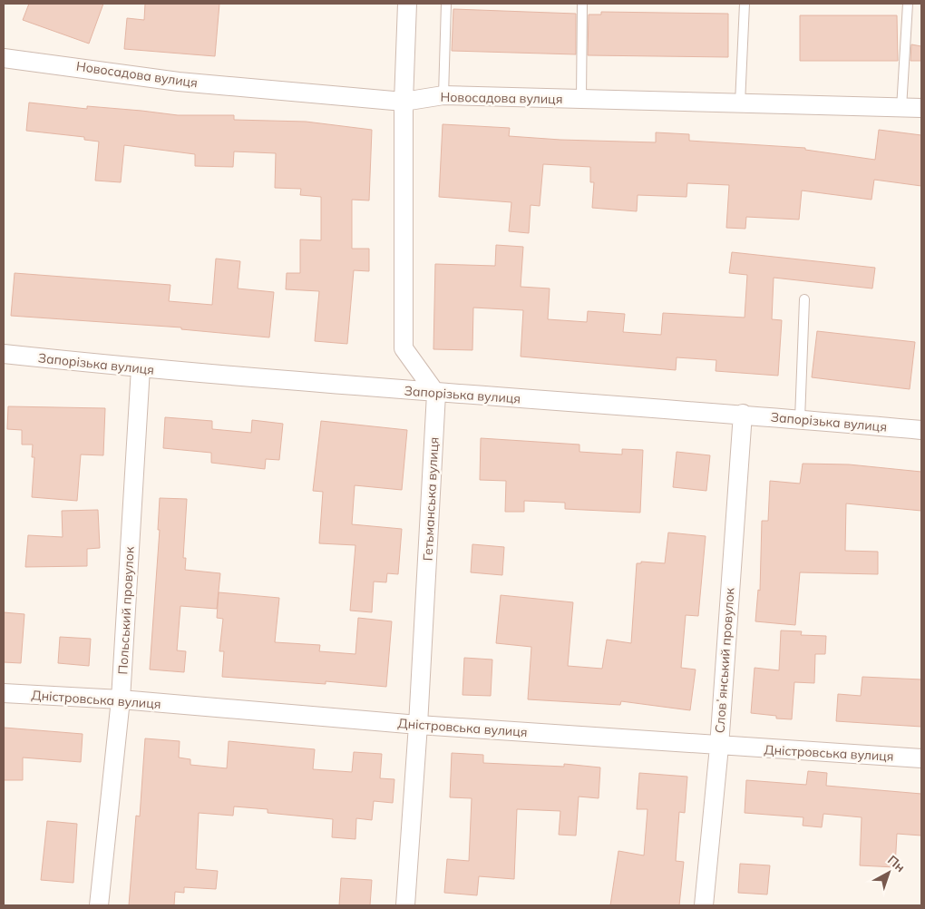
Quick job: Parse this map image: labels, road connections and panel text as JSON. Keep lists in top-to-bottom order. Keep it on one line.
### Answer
{"streets":{"street":["Новосадова вулиця","Запорізька вулиця","Гетьманська вулиця","Польський провулок","Словʼянський провулок","Дністровська вулиця"]},"crossings":[["Запорізька вулиця","Гетьманська вулиця"],["Запорізька вулиця","Польський провулок"],["Запорізька вулиця","Словʼянський провулок"],["Гетьманська вулиця","Дністровська вулиця"],["Польський провулок","Дністровська вулиця"],["Словʼянський провулок","Дністровська вулиця"]],"north":"top right"}
